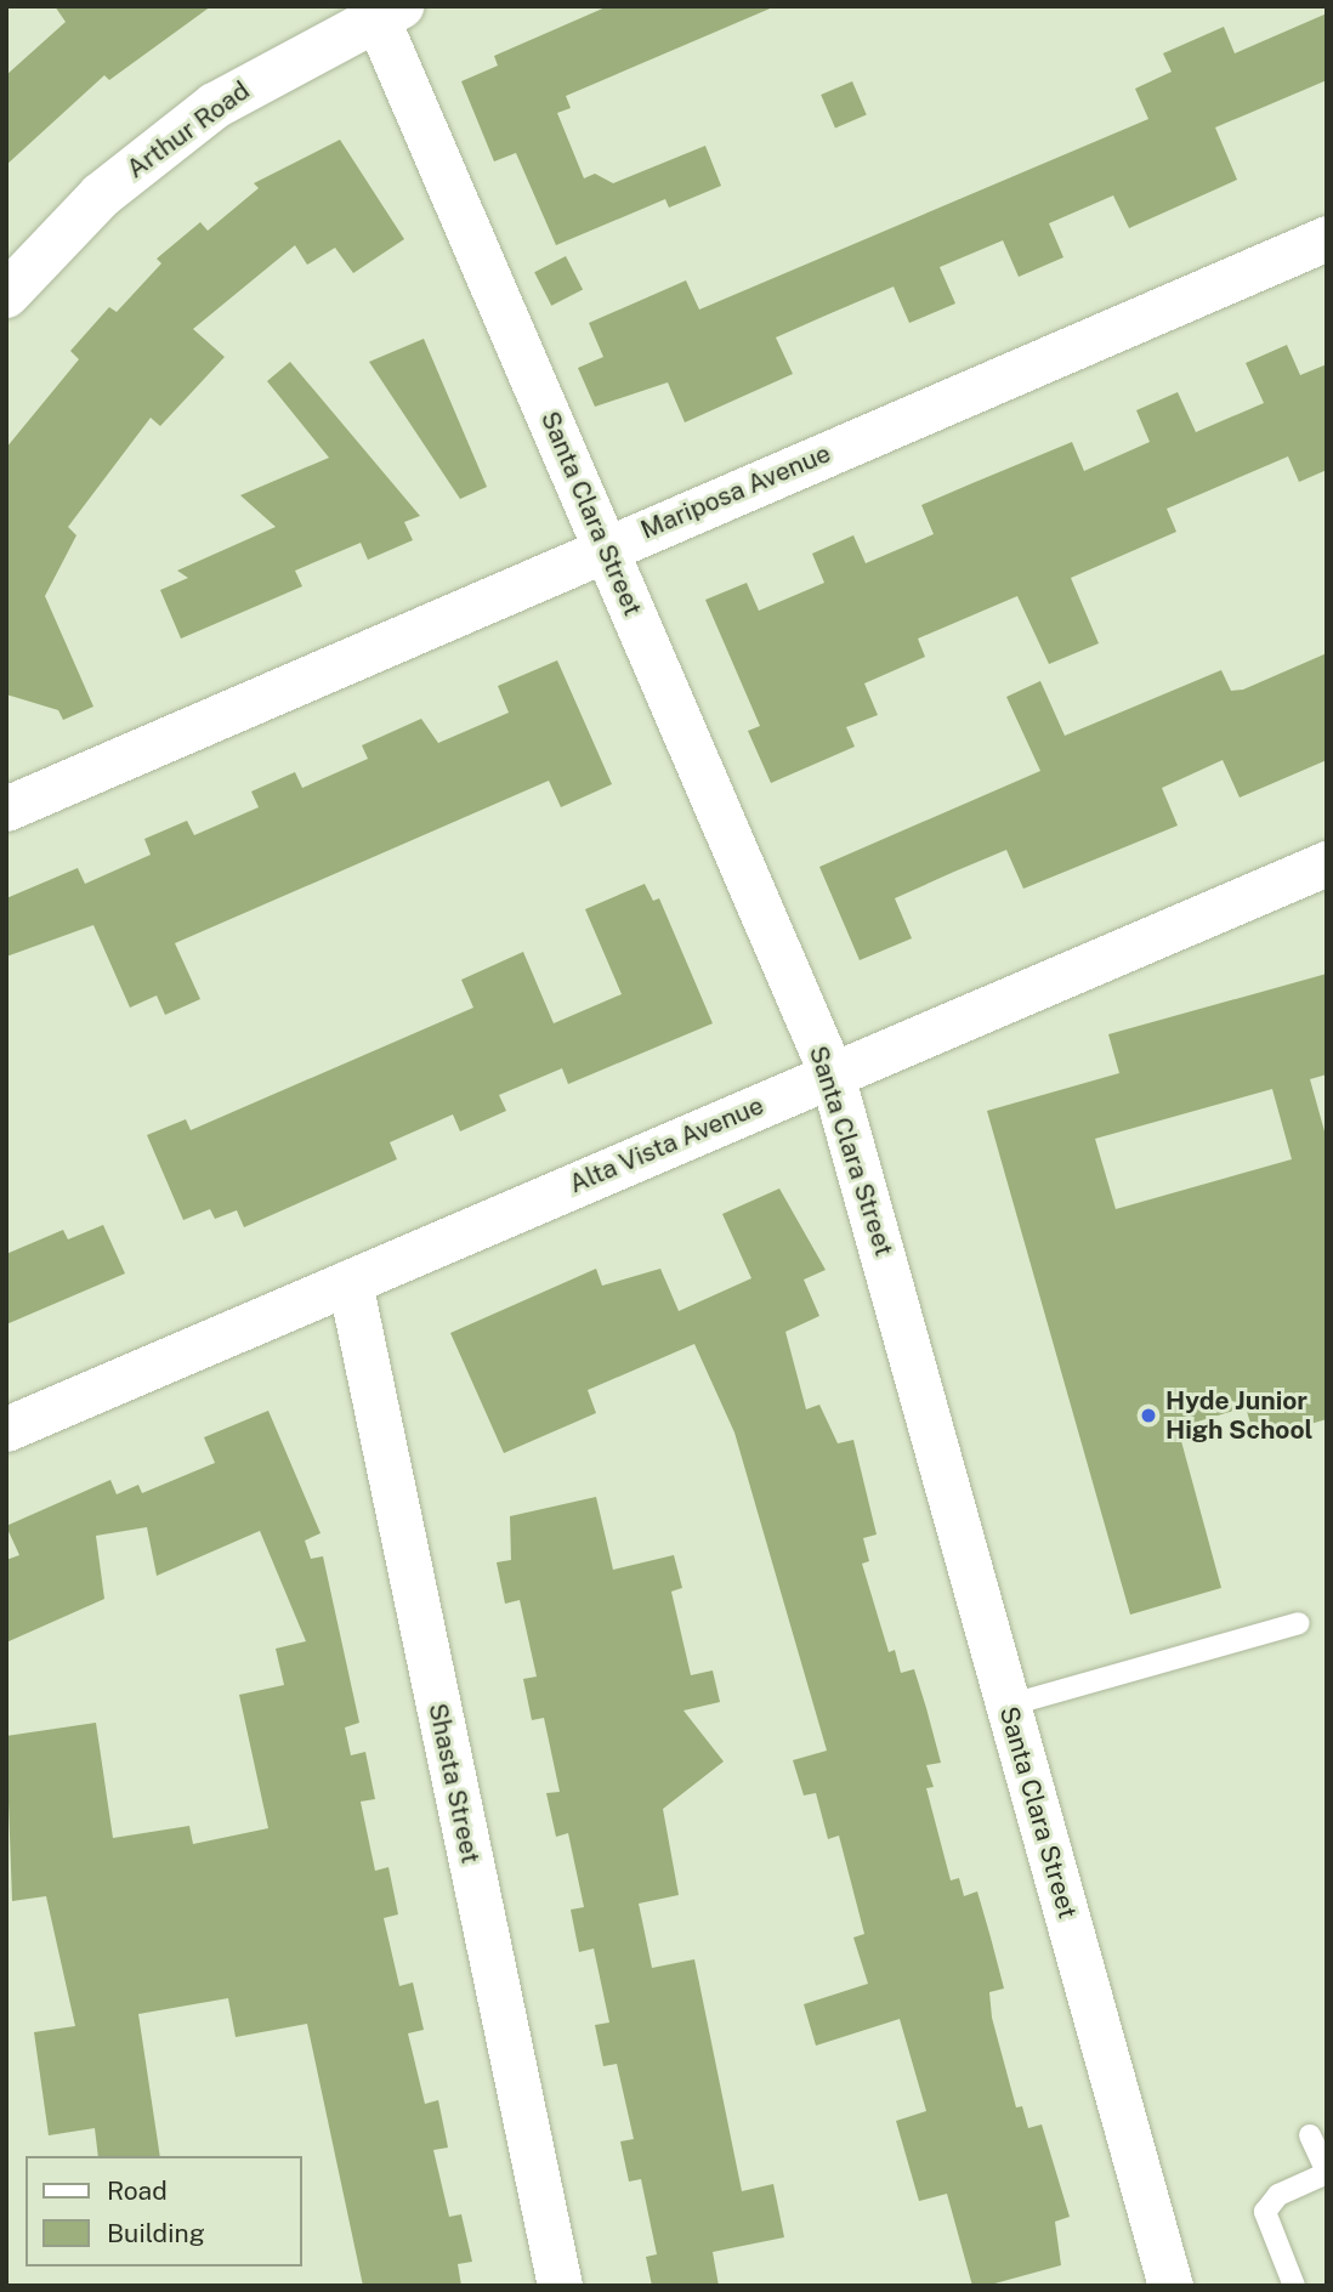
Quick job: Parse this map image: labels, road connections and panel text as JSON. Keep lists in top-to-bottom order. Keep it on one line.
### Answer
{"streets":{"street":["Arthur Road","Mariposa Avenue","Santa Clara Street","Alta Vista Avenue","Shasta Street"]},"crossings":[["Arthur Road","Santa Clara Street"],["Mariposa Avenue","Santa Clara Street"],["Santa Clara Street","Alta Vista Avenue"],["Alta Vista Avenue","Shasta Street"]],"places":["Hyde Junior High School"],"legend":["Road","Building"]}
